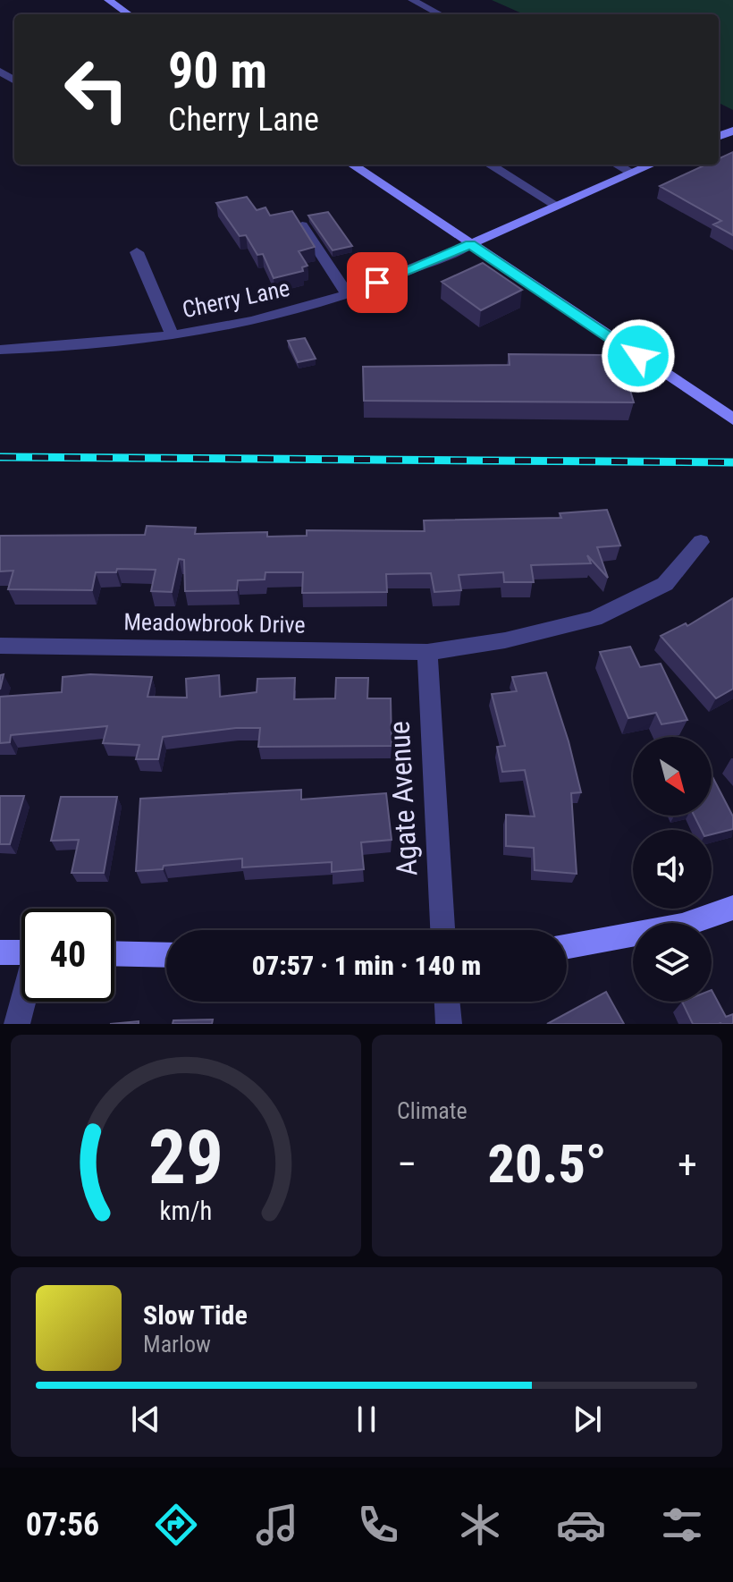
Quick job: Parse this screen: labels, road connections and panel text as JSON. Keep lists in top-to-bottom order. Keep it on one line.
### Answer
{"streets":{"street":["Cherry Lane","Meadowbrook Drive","Agate Avenue"]},"crossings":[["Meadowbrook Drive","Agate Avenue"]],"north":"bottom right","page":{"turn":["90 m","Cherry Lane"],"limit":"40","trip":"07:57 · 1 min · 140 m","tile":"Climate","heat":["−","20.5°","+"],"song":["Slow Tide","Marlow"],"tabs":"07:56","gauge":["29","km/h"]}}
